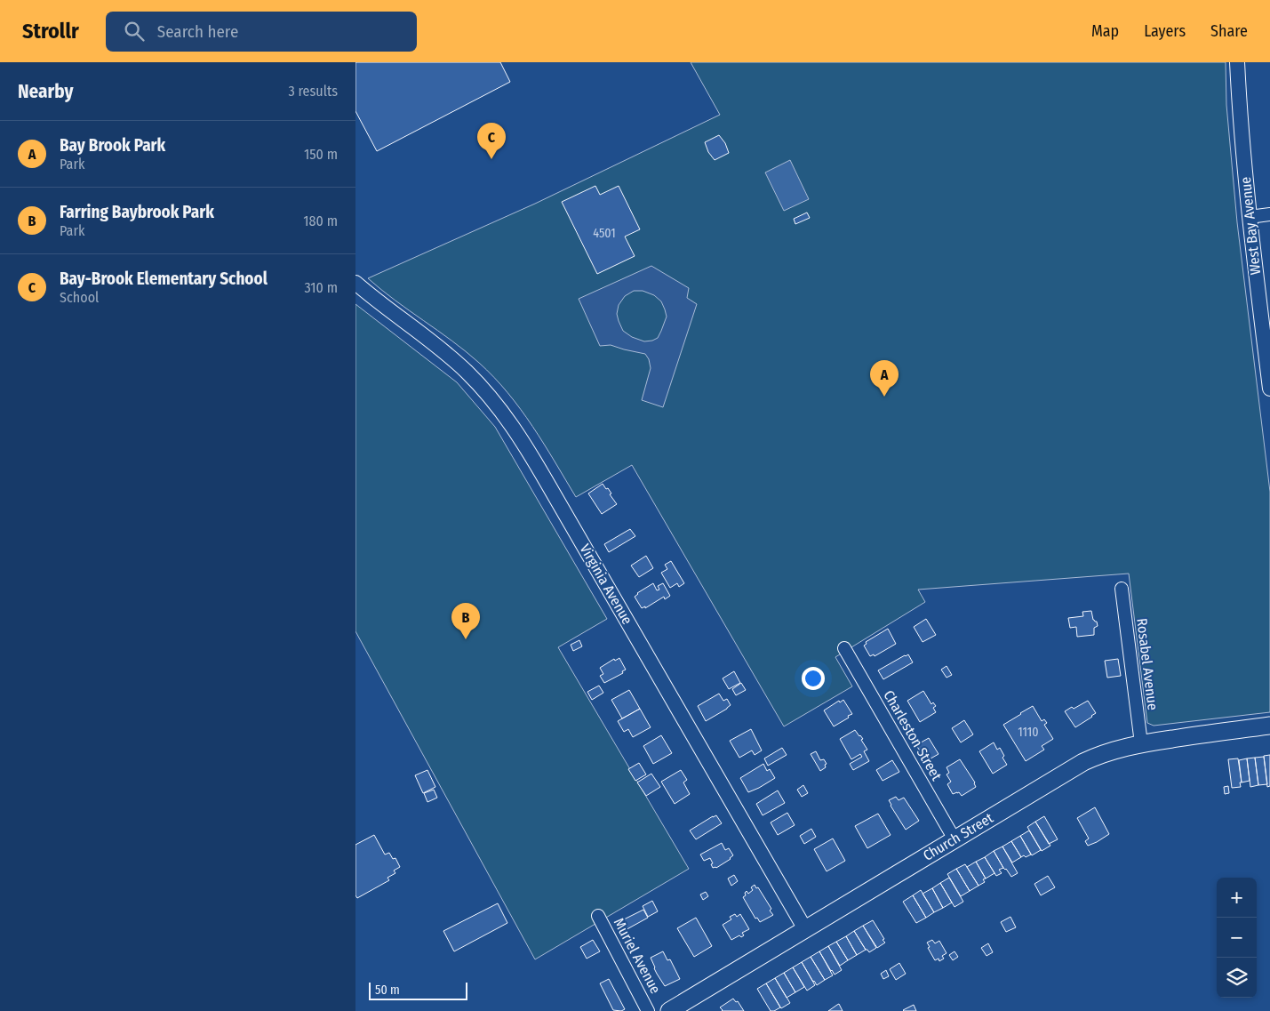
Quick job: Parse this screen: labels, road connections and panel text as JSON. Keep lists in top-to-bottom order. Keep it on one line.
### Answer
{"streets":{"main road":["Church Street"],"street":["West Bay Avenue","Virginia Avenue","Rosabel Avenue","Charleston Street","Muriel Avenue"]},"crossings":[["Virginia Avenue","Church Street"],["Rosabel Avenue","Church Street"],["Charleston Street","Church Street"]],"house_numbers":["4501","1110"],"scale_bar":"50 m","page":{"header":"Strollr","search":"Search here","nav":["Map","Layers","Share"],"heading":["Nearby","3 results"],"list":[{"mark":"A","name":"Bay Brook Park","note":"Park","value":"150 m"},{"mark":"B","name":"Farring Baybrook Park","note":"Park","value":"180 m"},{"mark":"C","name":"Bay-Brook Elementary School","note":"School","value":"310 m"}],"pins":["C","A","B"],"map_buttons":["+","−"],"scale":"50 m"}}
